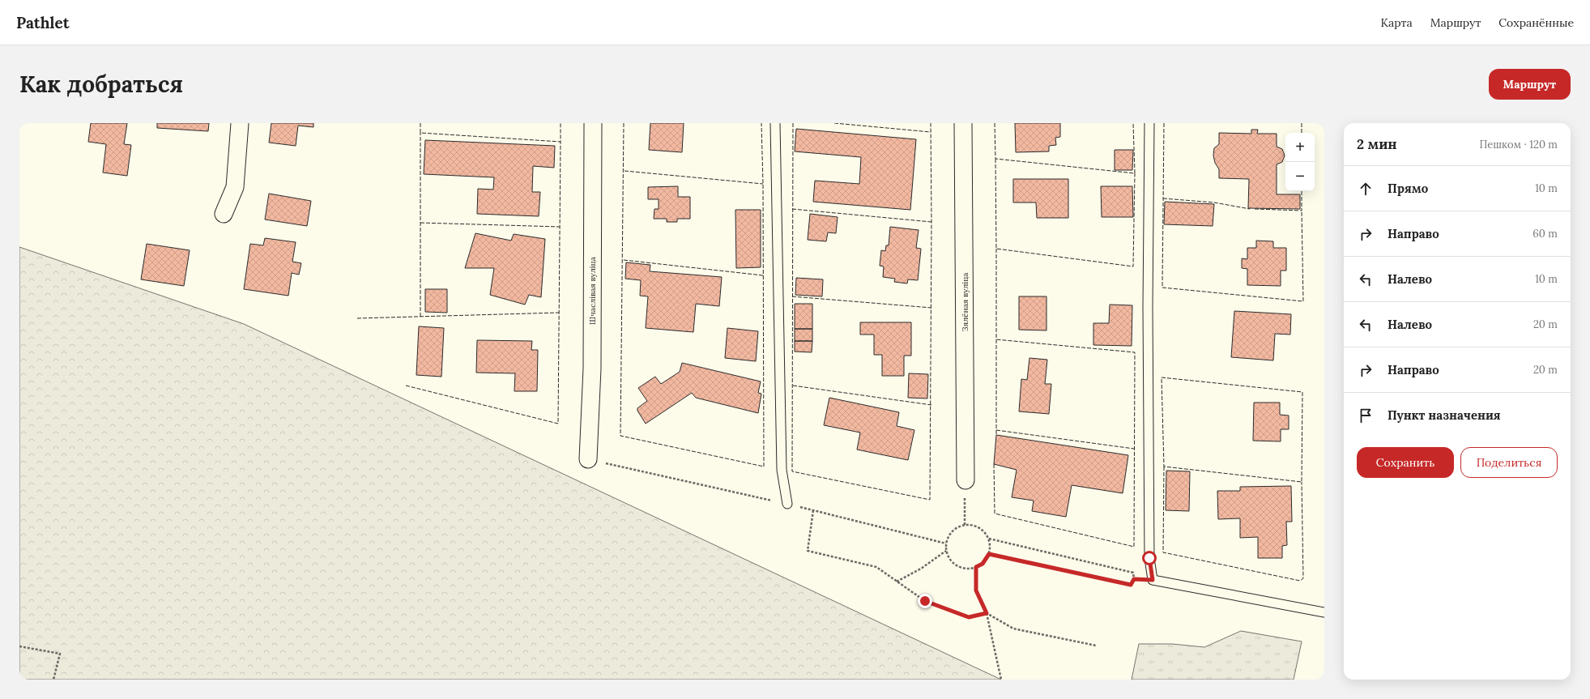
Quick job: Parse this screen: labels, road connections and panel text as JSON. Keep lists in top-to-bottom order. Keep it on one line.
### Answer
{"streets":{"street":["Шчаслівая вуліца","Зялёная вуліца"]},"page":{"header":"Pathlet","nav":["Карта","Маршрут","Сохранённые"],"buttons":["Маршрут",["Сохранить","Поделиться"]],"title":"Как добраться","heading":["2 мин","Пешком · 120 m"],"map_buttons":["+","−"],"list":[["Прямо","10 m"],["Направо","60 m"],["Налево","10 m"],["Налево","20 m"],["Направо","20 m"],"Пункт назначения"]}}
